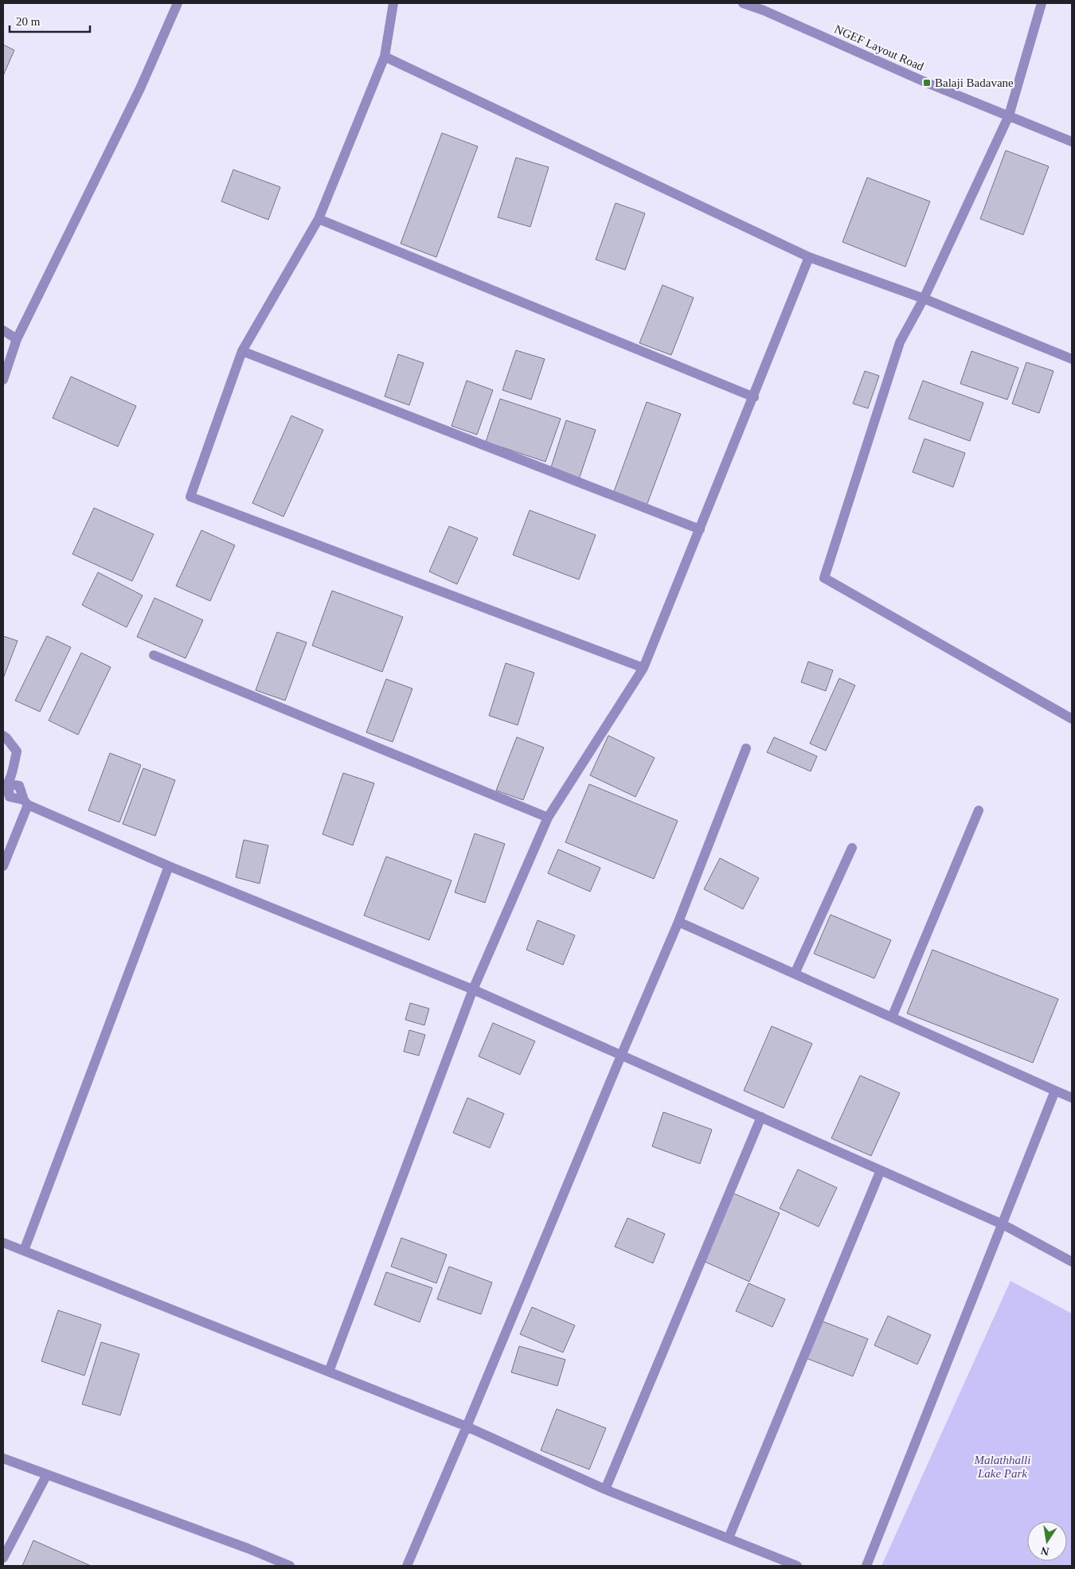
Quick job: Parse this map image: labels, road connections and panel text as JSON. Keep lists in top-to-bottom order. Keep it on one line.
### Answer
{"streets":{"street":["NGEF Layout Road"]},"parks":["Malathhalli Lake Park"],"places":{"transit":["Balaji Badavane"]},"scale_bar":"20 m","north":"bottom"}
